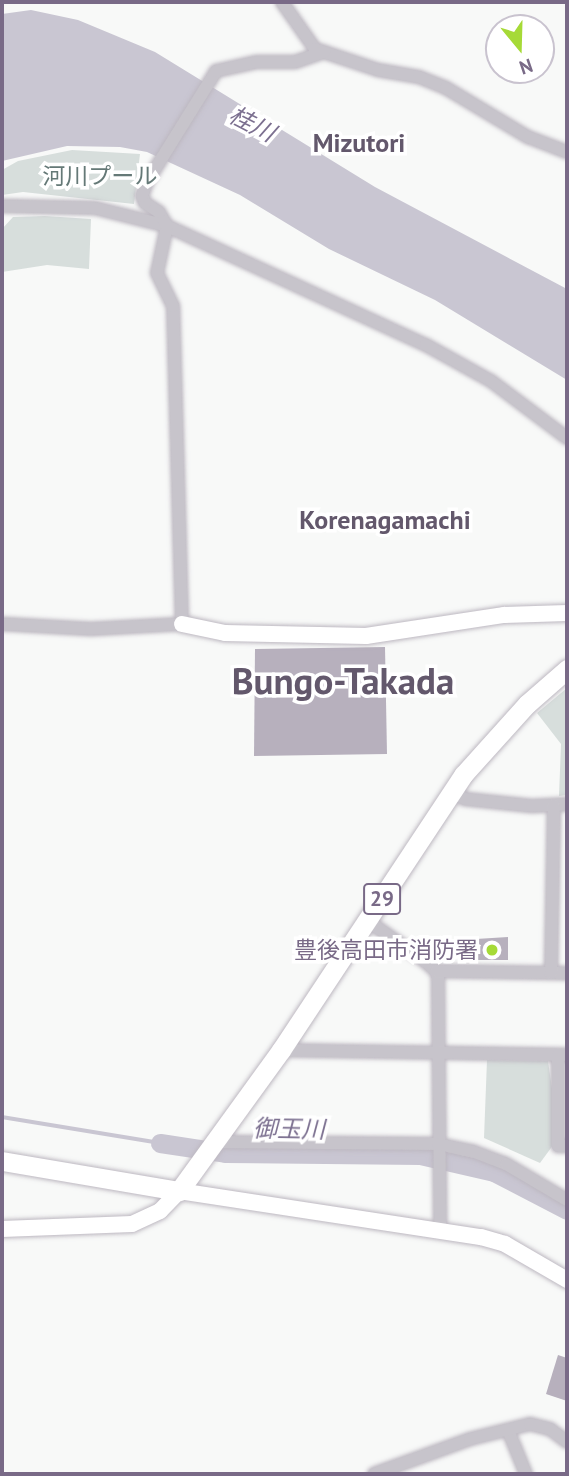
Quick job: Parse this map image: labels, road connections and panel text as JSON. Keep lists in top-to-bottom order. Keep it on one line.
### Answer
{"streets":{"main road":["29"]},"districts":["Mizutori","Korenagamachi","Bungo-Takada"],"water":["桂川","御玉川"],"parks":["河川プール"],"places":["豊後高田市消防署"],"north":"bottom"}
